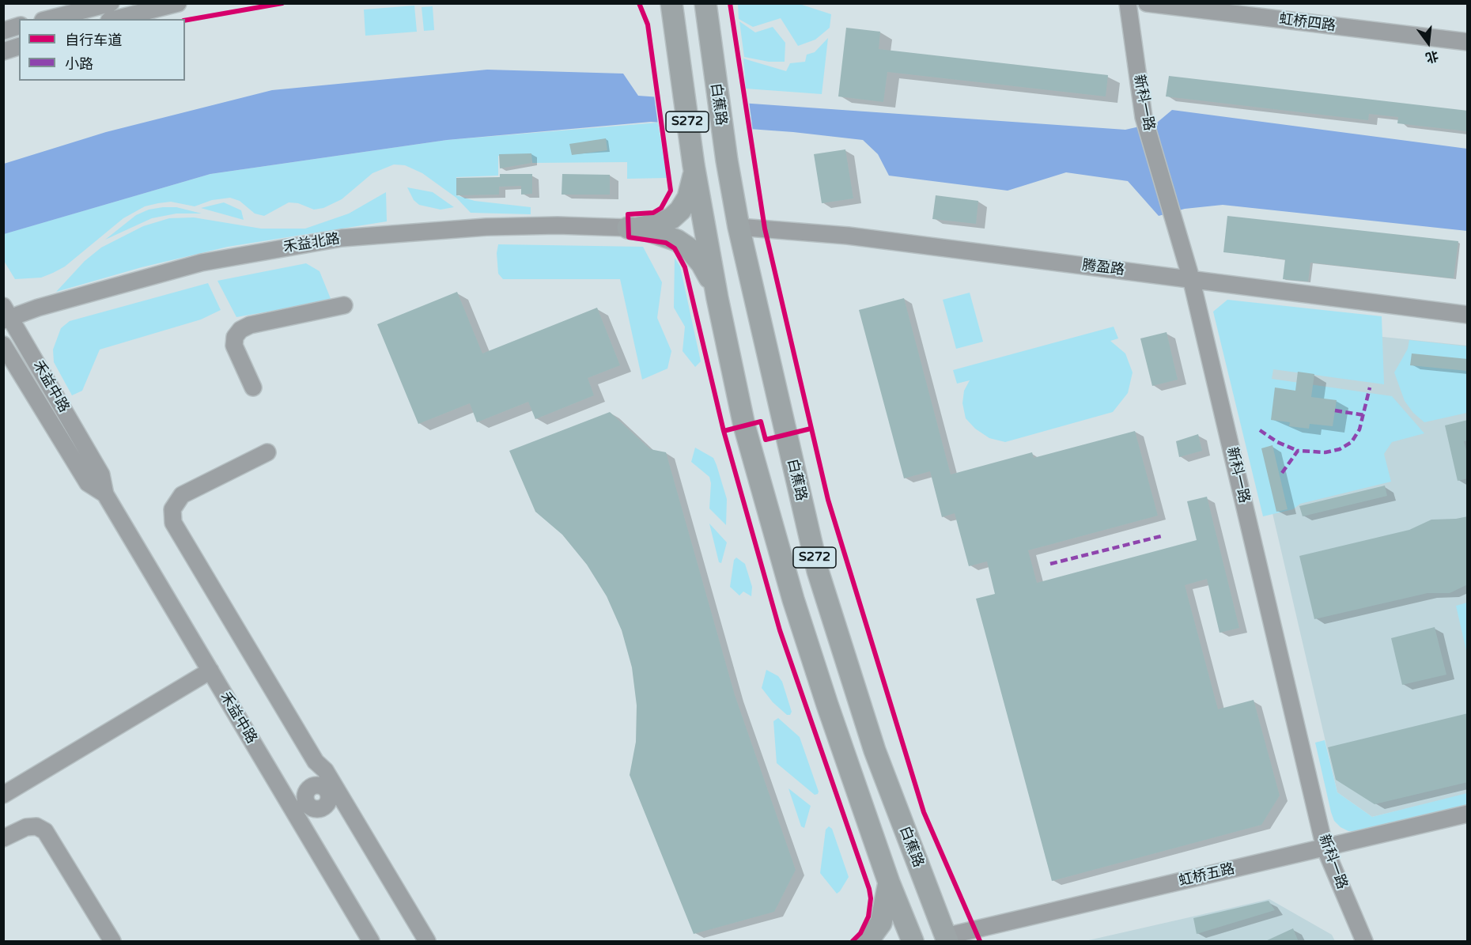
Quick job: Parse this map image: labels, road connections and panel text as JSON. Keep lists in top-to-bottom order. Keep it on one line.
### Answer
{"streets":{"main road":["白蕉路","S272"],"street":["虹桥四路","新科一路","禾益北路","腾盈路","禾益中路","虹桥五路"]},"crossings":[["新科一路","腾盈路"],["新科一路","虹桥五路"],["白蕉路","腾盈路"],["白蕉路","虹桥五路"],["禾益北路","禾益中路"]],"legend":["自行车道","小路"],"north":"bottom"}
